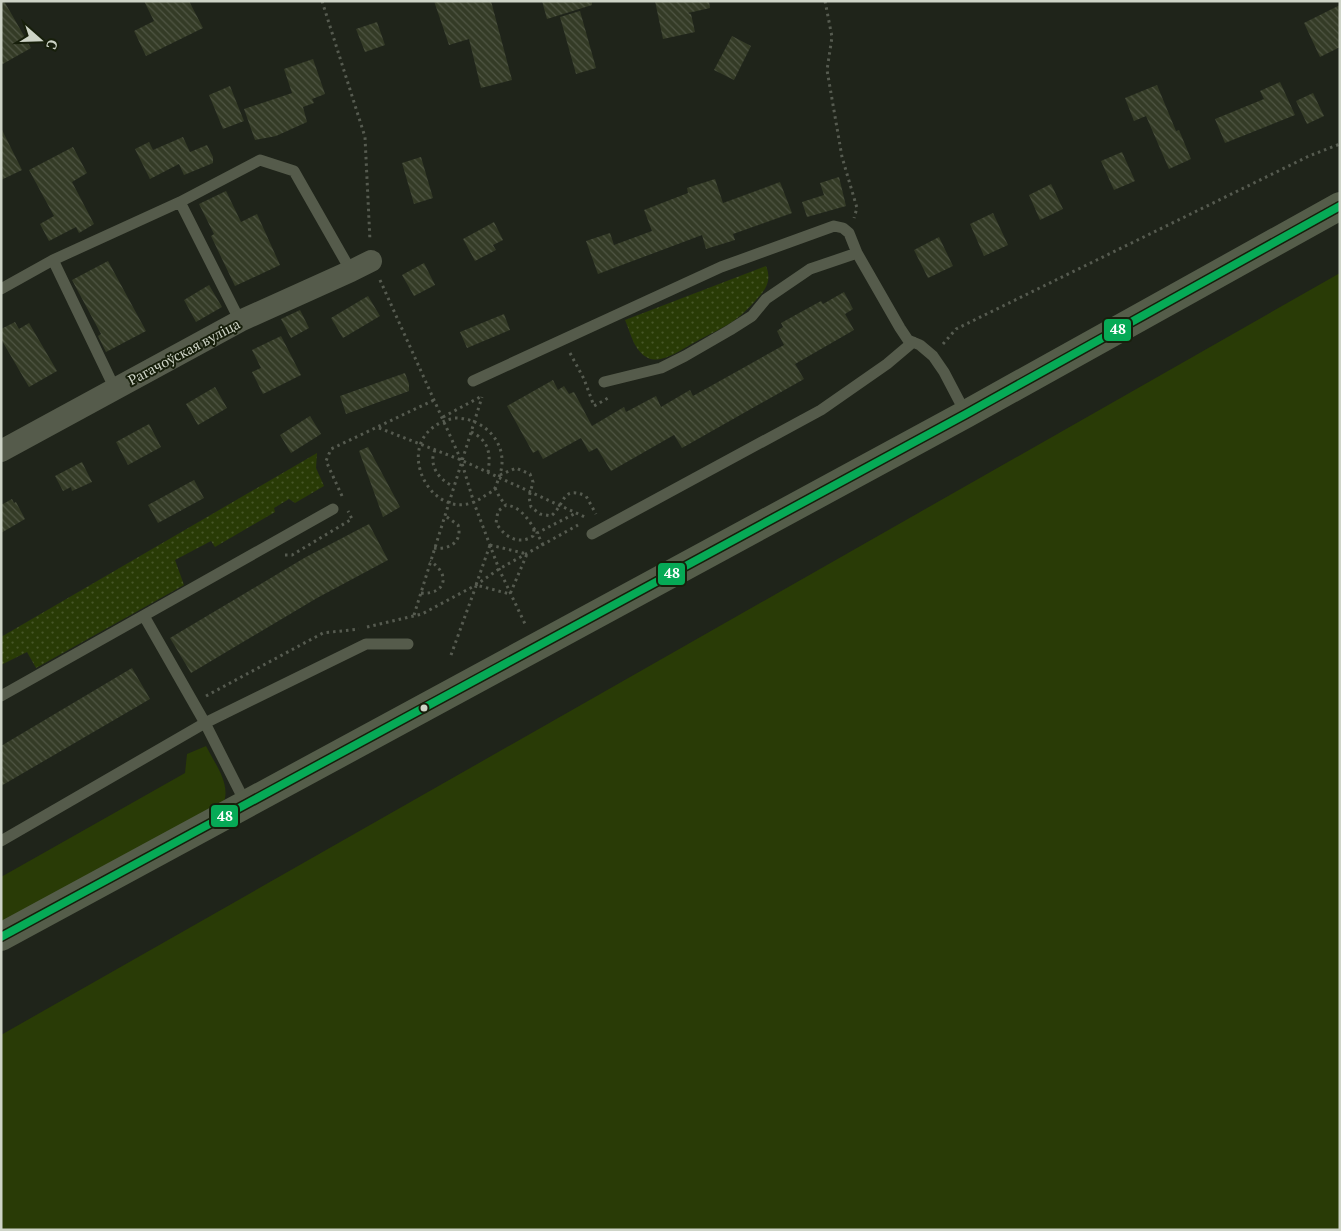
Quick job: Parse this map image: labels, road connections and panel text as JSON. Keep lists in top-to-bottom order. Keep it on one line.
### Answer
{"streets":{"street":["Рагачоўская вуліца"]},"lines":["transit line 48"],"north":"right"}
